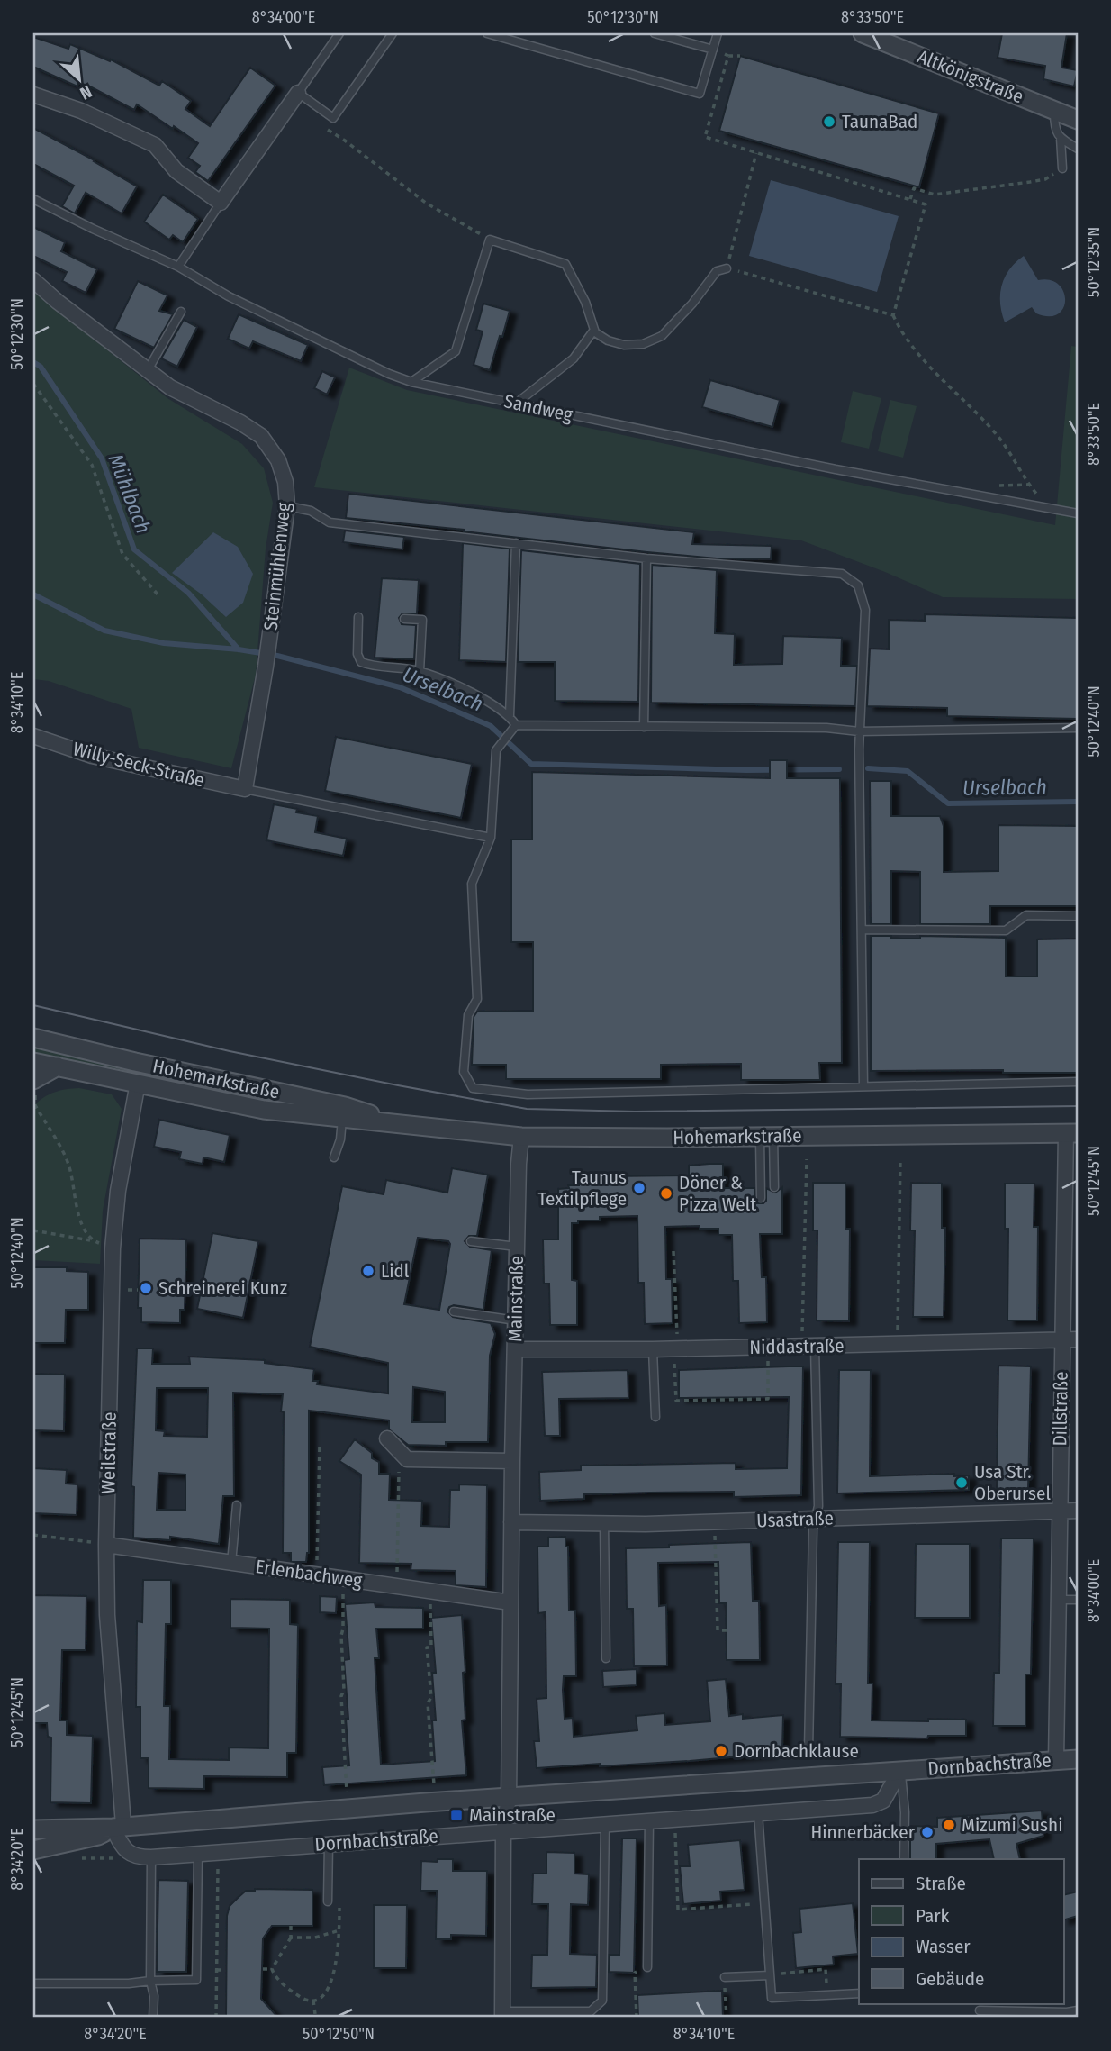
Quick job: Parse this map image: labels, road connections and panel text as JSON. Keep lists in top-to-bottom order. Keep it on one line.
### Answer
{"streets":{"street":["Altkönigstraße","Steinmühlenweg","Willy-Seck-Straße","Hohemarkstraße","Mainstraße","Niddastraße","Dillstraße","Weilstraße","Usastraße","Erlenbachweg","Dornbachstraße"],"lane":["Sandweg"]},"crossings":[["Steinmühlenweg","Willy-Seck-Straße"],["Hohemarkstraße","Mainstraße"],["Hohemarkstraße","Dillstraße"],["Hohemarkstraße","Weilstraße"],["Mainstraße","Niddastraße"],["Mainstraße","Usastraße"],["Mainstraße","Erlenbachweg"],["Mainstraße","Dornbachstraße"],["Niddastraße","Dillstraße"],["Dillstraße","Usastraße"],["Dillstraße","Dornbachstraße"],["Weilstraße","Erlenbachweg"],["Weilstraße","Dornbachstraße"]],"water":["Mühlbach","Urselbach"],"places":{"other":["TaunaBad","Taunus Textilpflege","Döner & Pizza Welt","Lidl","Schreinerei Kunz","Usa Str. Oberursel","Dornbachklause","Mizumi Sushi","Hinnerbäcker"],"transit":["Mainstraße"]},"legend":["Straße","Park","Wasser","Gebäude"],"north":"bottom right","coordinates":["8°34'00\"E","50°12'30\"N","8°33'50\"E","50°12'35\"N","8°34'10\"E","50°12'40\"N","50°12'45\"N","8°34'20\"E","50°12'50\"N"]}
